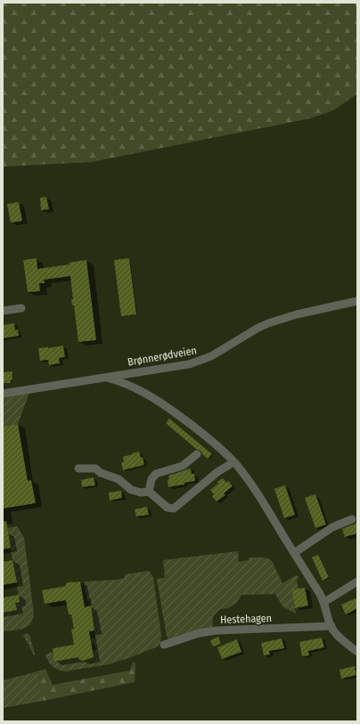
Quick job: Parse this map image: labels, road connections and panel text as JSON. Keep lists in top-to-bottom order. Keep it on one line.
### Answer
{"streets":{"street":["Brønnerødveien","Hestehagen"]}}
